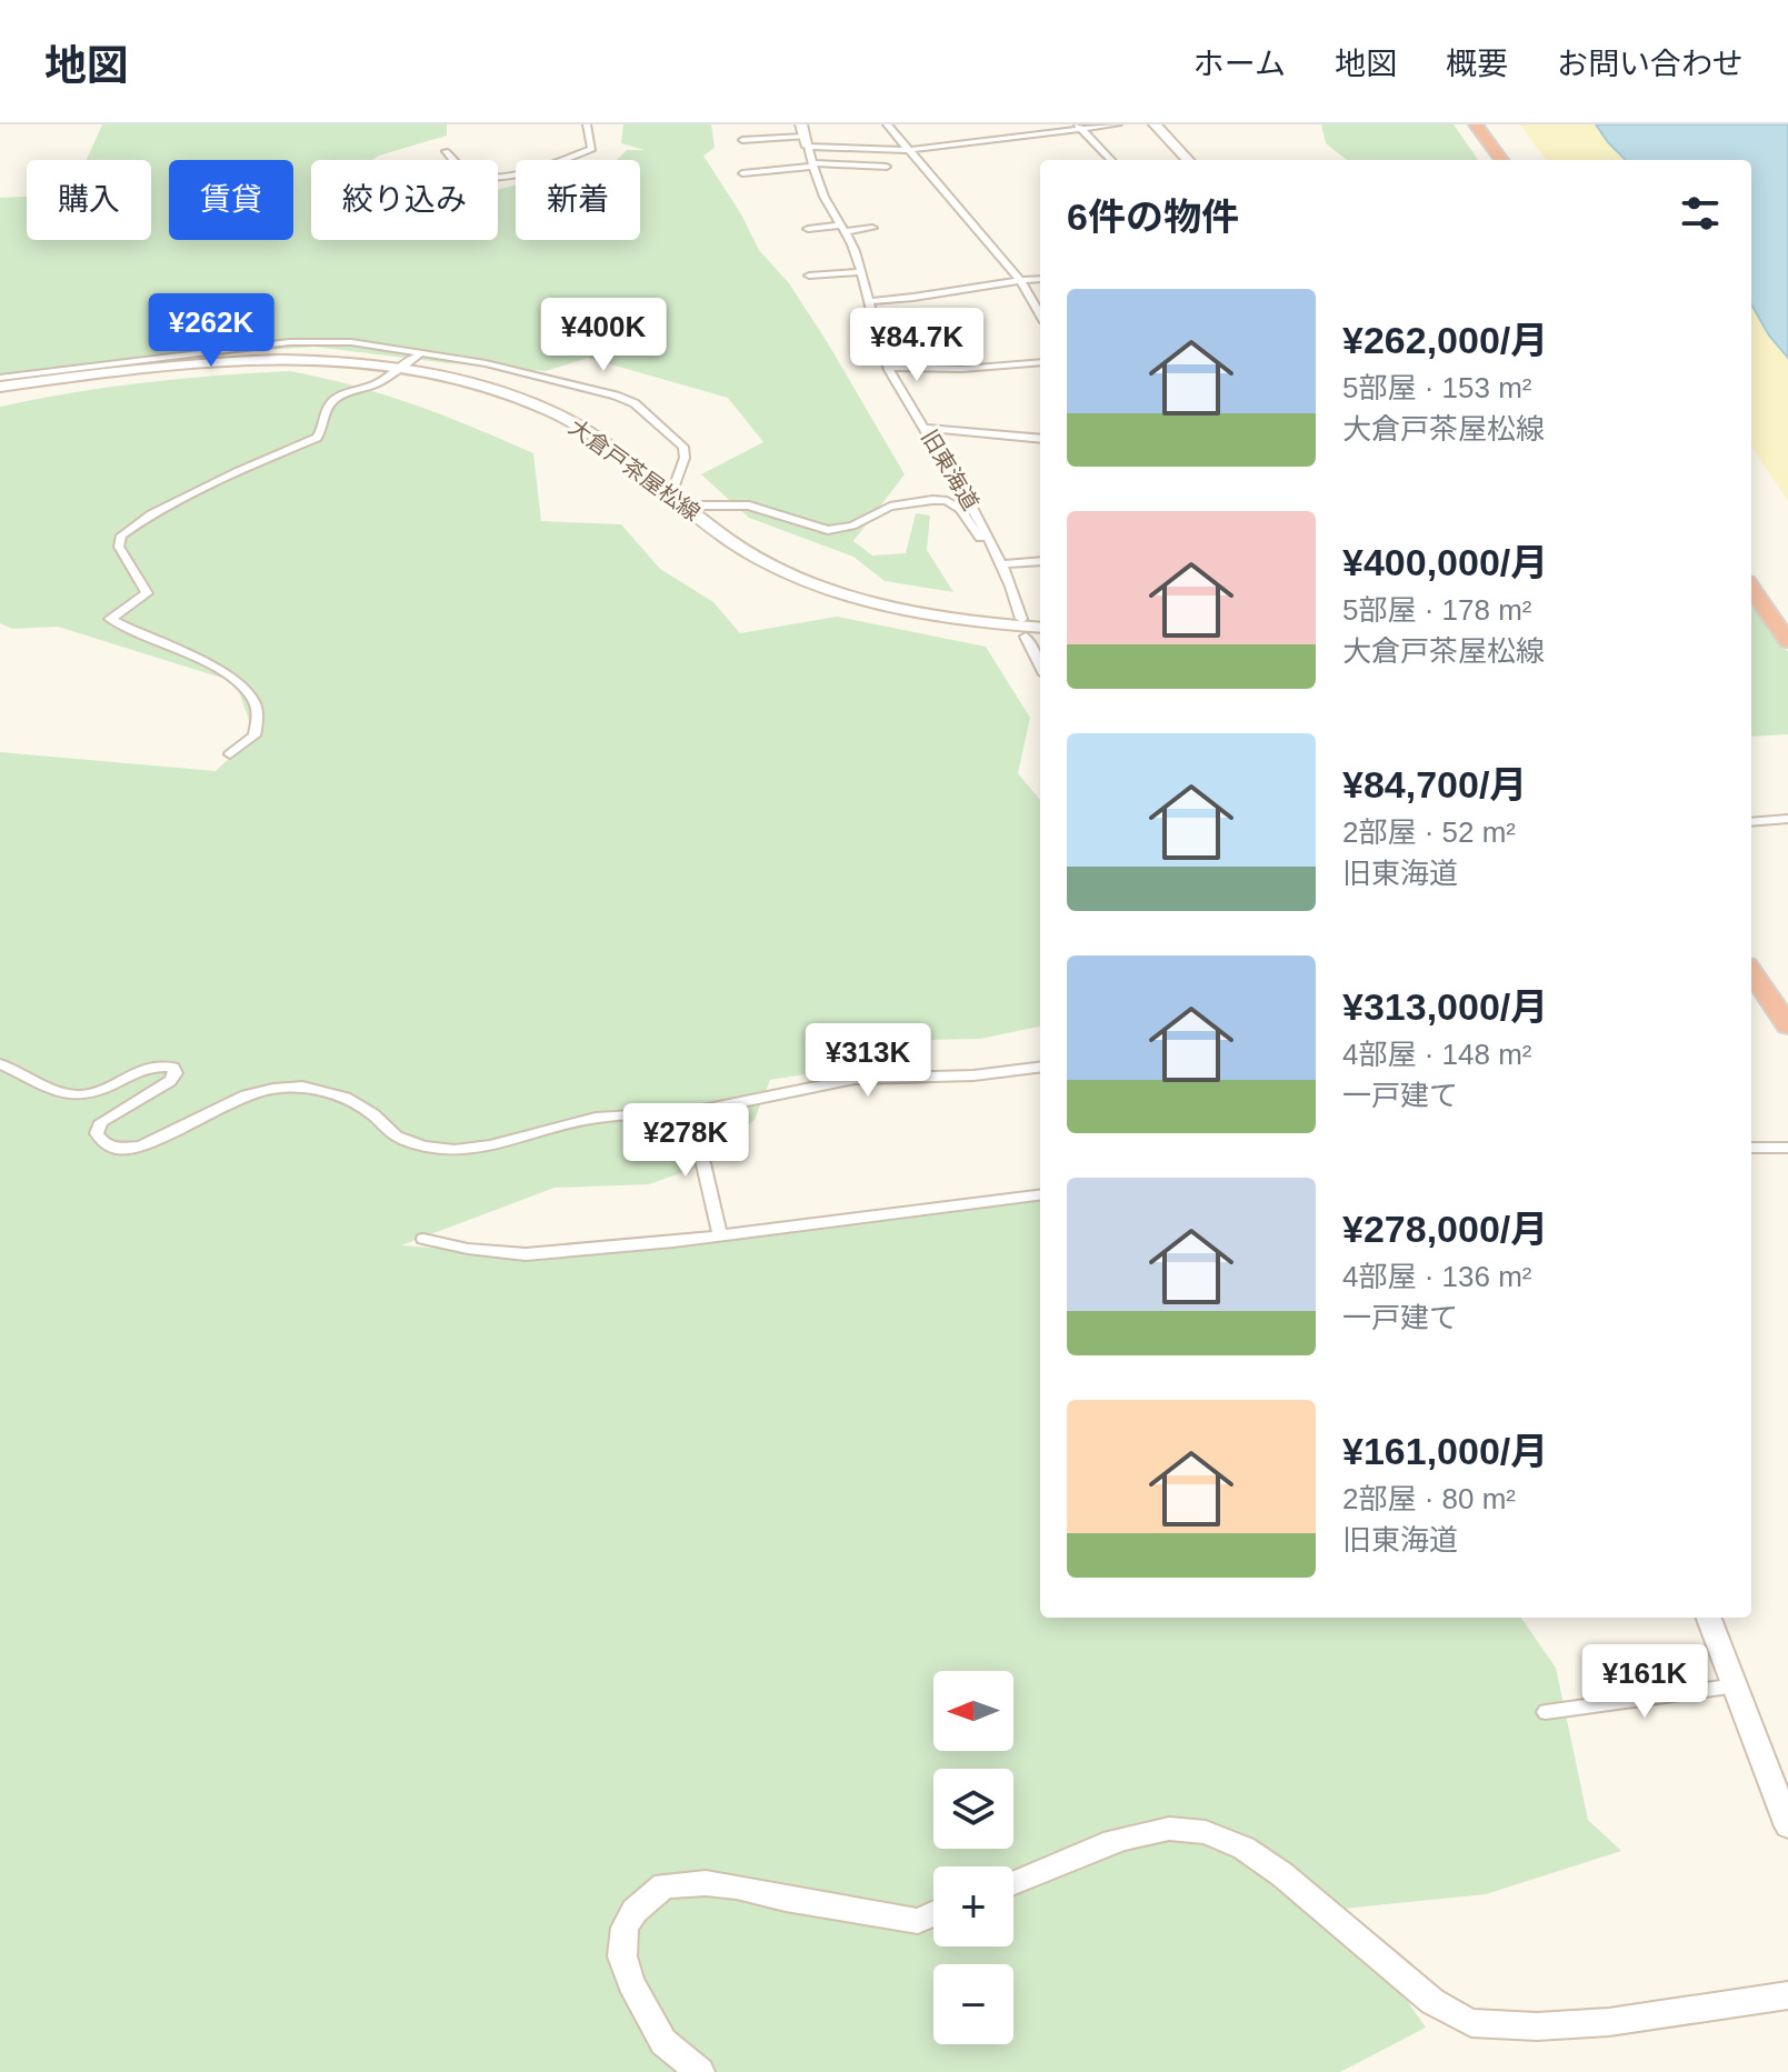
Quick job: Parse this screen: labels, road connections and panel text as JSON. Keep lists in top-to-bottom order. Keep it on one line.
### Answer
{"streets":{"street":["大倉戸茶屋松線","旧東海道"]},"north":"left","page":{"header":"地図","nav":["ホーム","地図","概要","お問い合わせ"],"chip":["購入","賃貸","絞り込み","新着"],"heading":"6件の物件","list":[{"name":"¥262,000/月","note":"5部屋 · 153 m² · 大倉戸茶屋松線"},{"name":"¥400,000/月","note":"5部屋 · 178 m² · 大倉戸茶屋松線"},{"name":"¥84,700/月","note":"2部屋 · 52 m² · 旧東海道"},{"name":"¥313,000/月","note":"4部屋 · 148 m² · 一戸建て"},{"name":"¥278,000/月","note":"4部屋 · 136 m² · 一戸建て"},{"name":"¥161,000/月","note":"2部屋 · 80 m² · 旧東海道"}],"price":["¥262K","¥400K","¥84.7K","¥313K","¥278K","¥161K"],"map_buttons":["+","−"]}}
